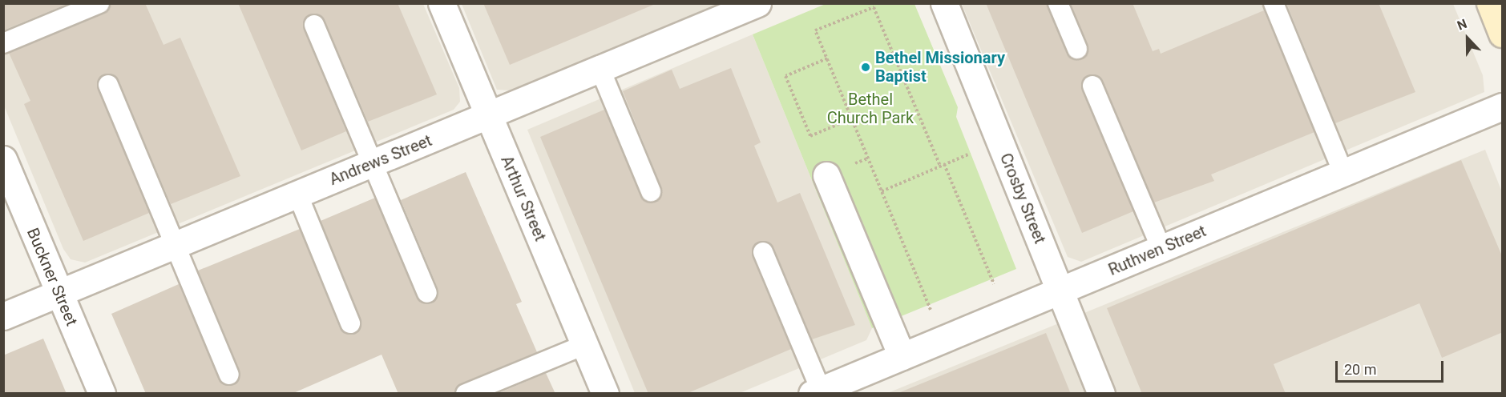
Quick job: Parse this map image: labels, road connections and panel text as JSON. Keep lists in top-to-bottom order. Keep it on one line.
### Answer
{"streets":{"street":["Andrews Street","Arthur Street","Crosby Street","Ruthven Street","Buckner Street"]},"crossings":[["Andrews Street","Arthur Street"],["Andrews Street","Buckner Street"],["Crosby Street","Ruthven Street"]],"parks":["Bethel Church Park"],"places":["Bethel Missionary Baptist"],"scale_bar":"20 m","north":"top"}
